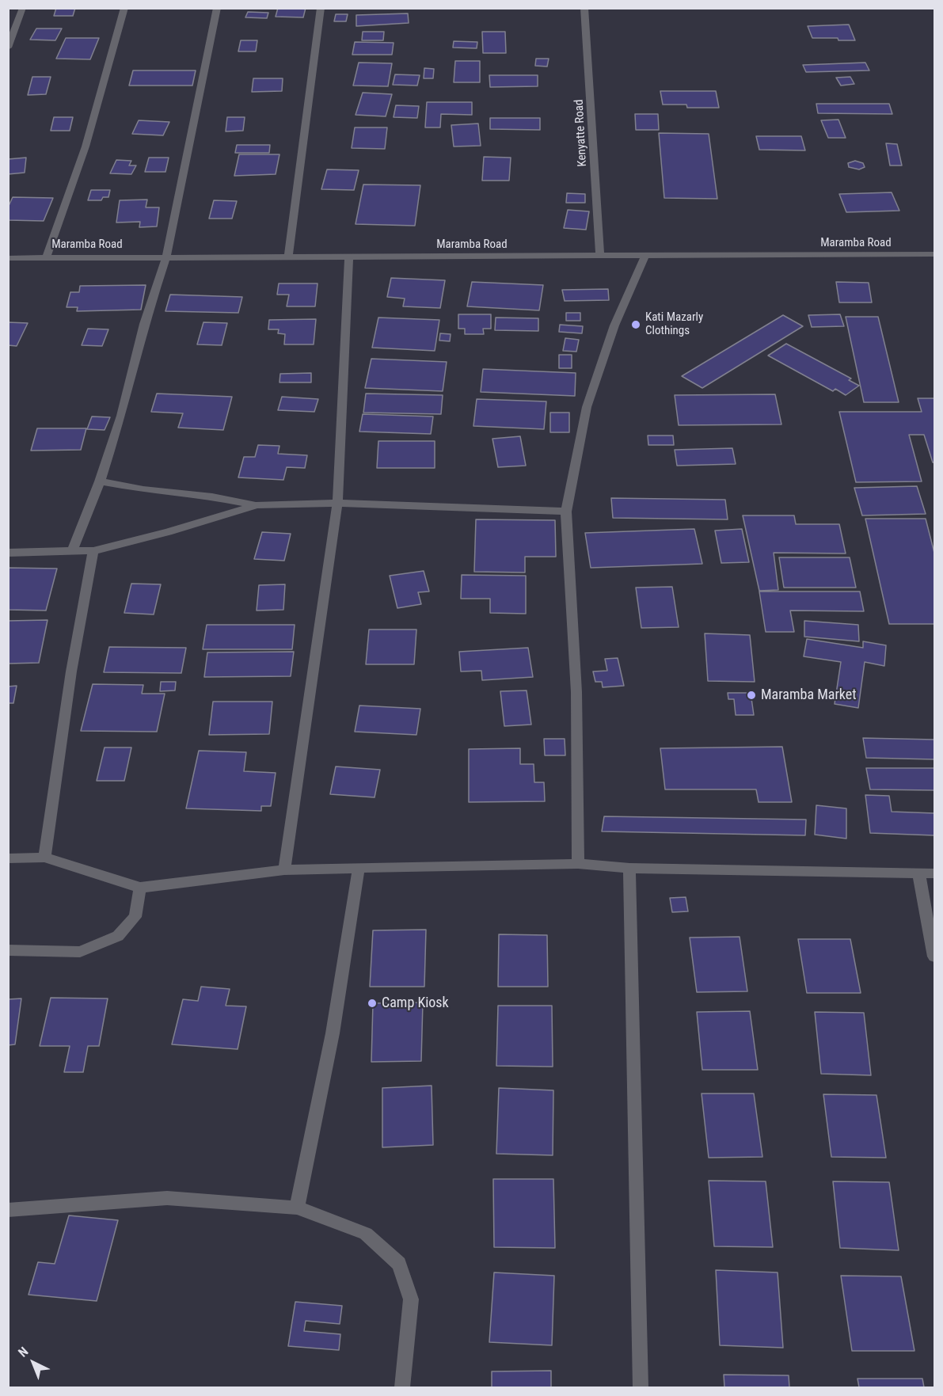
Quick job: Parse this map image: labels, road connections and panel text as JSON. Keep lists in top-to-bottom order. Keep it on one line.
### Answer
{"streets":{"street":["Kenyatte Road","Maramba Road"]},"crossings":[["Kenyatte Road","Maramba Road"]],"places":["Kati Mazarly Clothings","Maramba Market","Camp Kiosk"],"north":"top left"}
